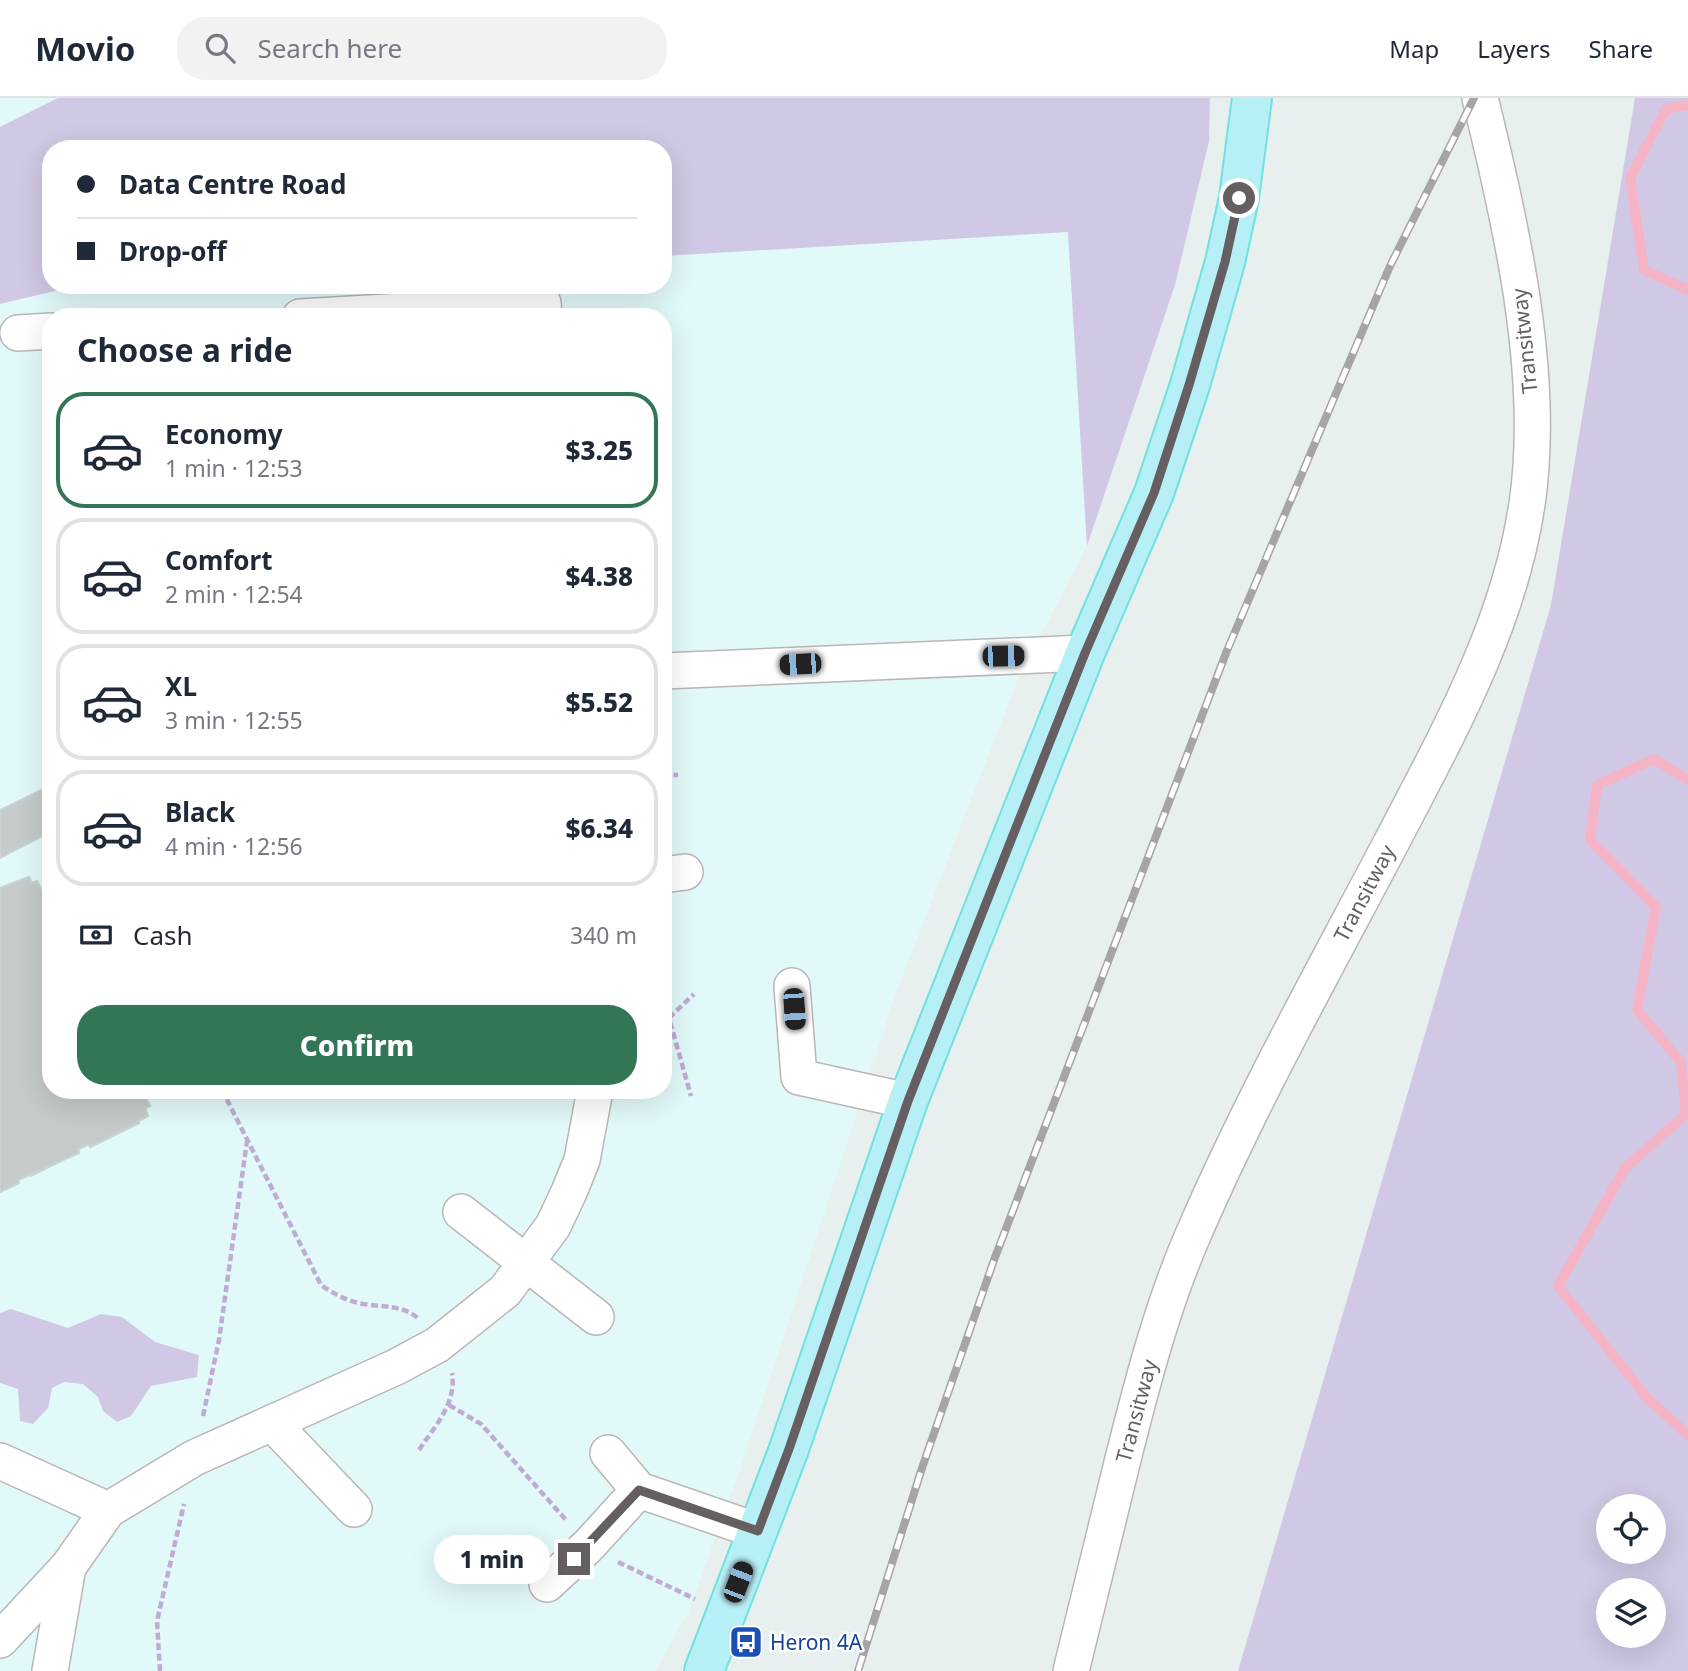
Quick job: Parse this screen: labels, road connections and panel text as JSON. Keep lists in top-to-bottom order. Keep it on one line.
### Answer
{"streets":{"lane":["Transitway"]},"places":{"bus stop":["Heron 4A"]},"page":{"header":"Movio","search":"Search here","nav":["Map","Layers","Share"],"banner":["Data Centre Road","Drop-off"],"heading":"Choose a ride","list":[{"name":"Economy","note":"1 min · 12:53","value":"$3.25"},{"name":"Comfort","note":"2 min · 12:54","value":"$4.38"},{"name":"XL","note":"3 min · 12:55","value":"$5.52"},{"name":"Black","note":"4 min · 12:56","value":"$6.34"}],"pay":["Cash","340 m"],"buttons":"Confirm","bubble":"1 min"}}
